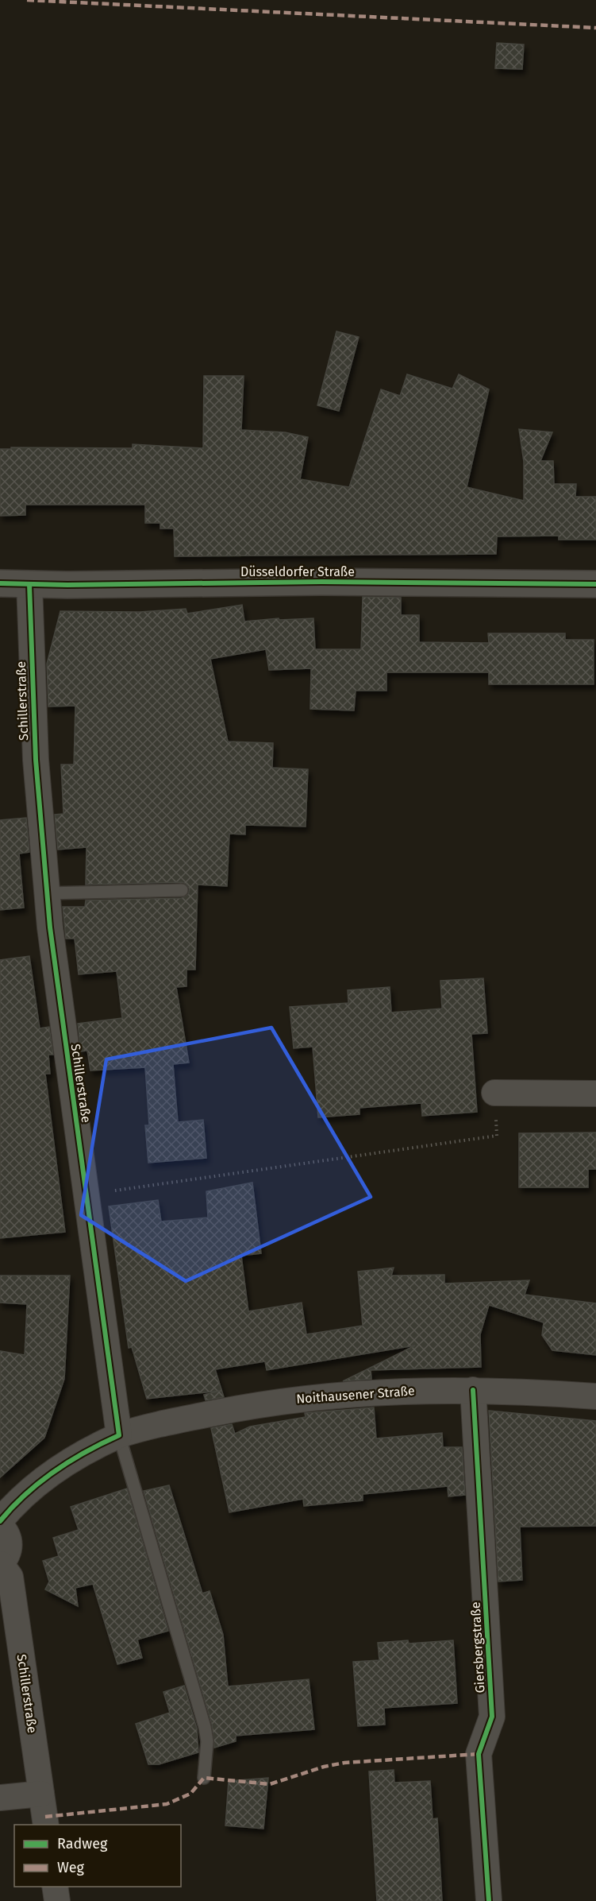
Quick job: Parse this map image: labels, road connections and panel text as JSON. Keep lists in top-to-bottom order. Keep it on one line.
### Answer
{"streets":{"street":["Düsseldorfer Straße","Schillerstraße","Noithausener Straße","Giersbergstraße"]},"crossings":[["Düsseldorfer Straße","Schillerstraße"],["Schillerstraße","Noithausener Straße"],["Noithausener Straße","Giersbergstraße"]],"legend":["Radweg","Weg"]}
